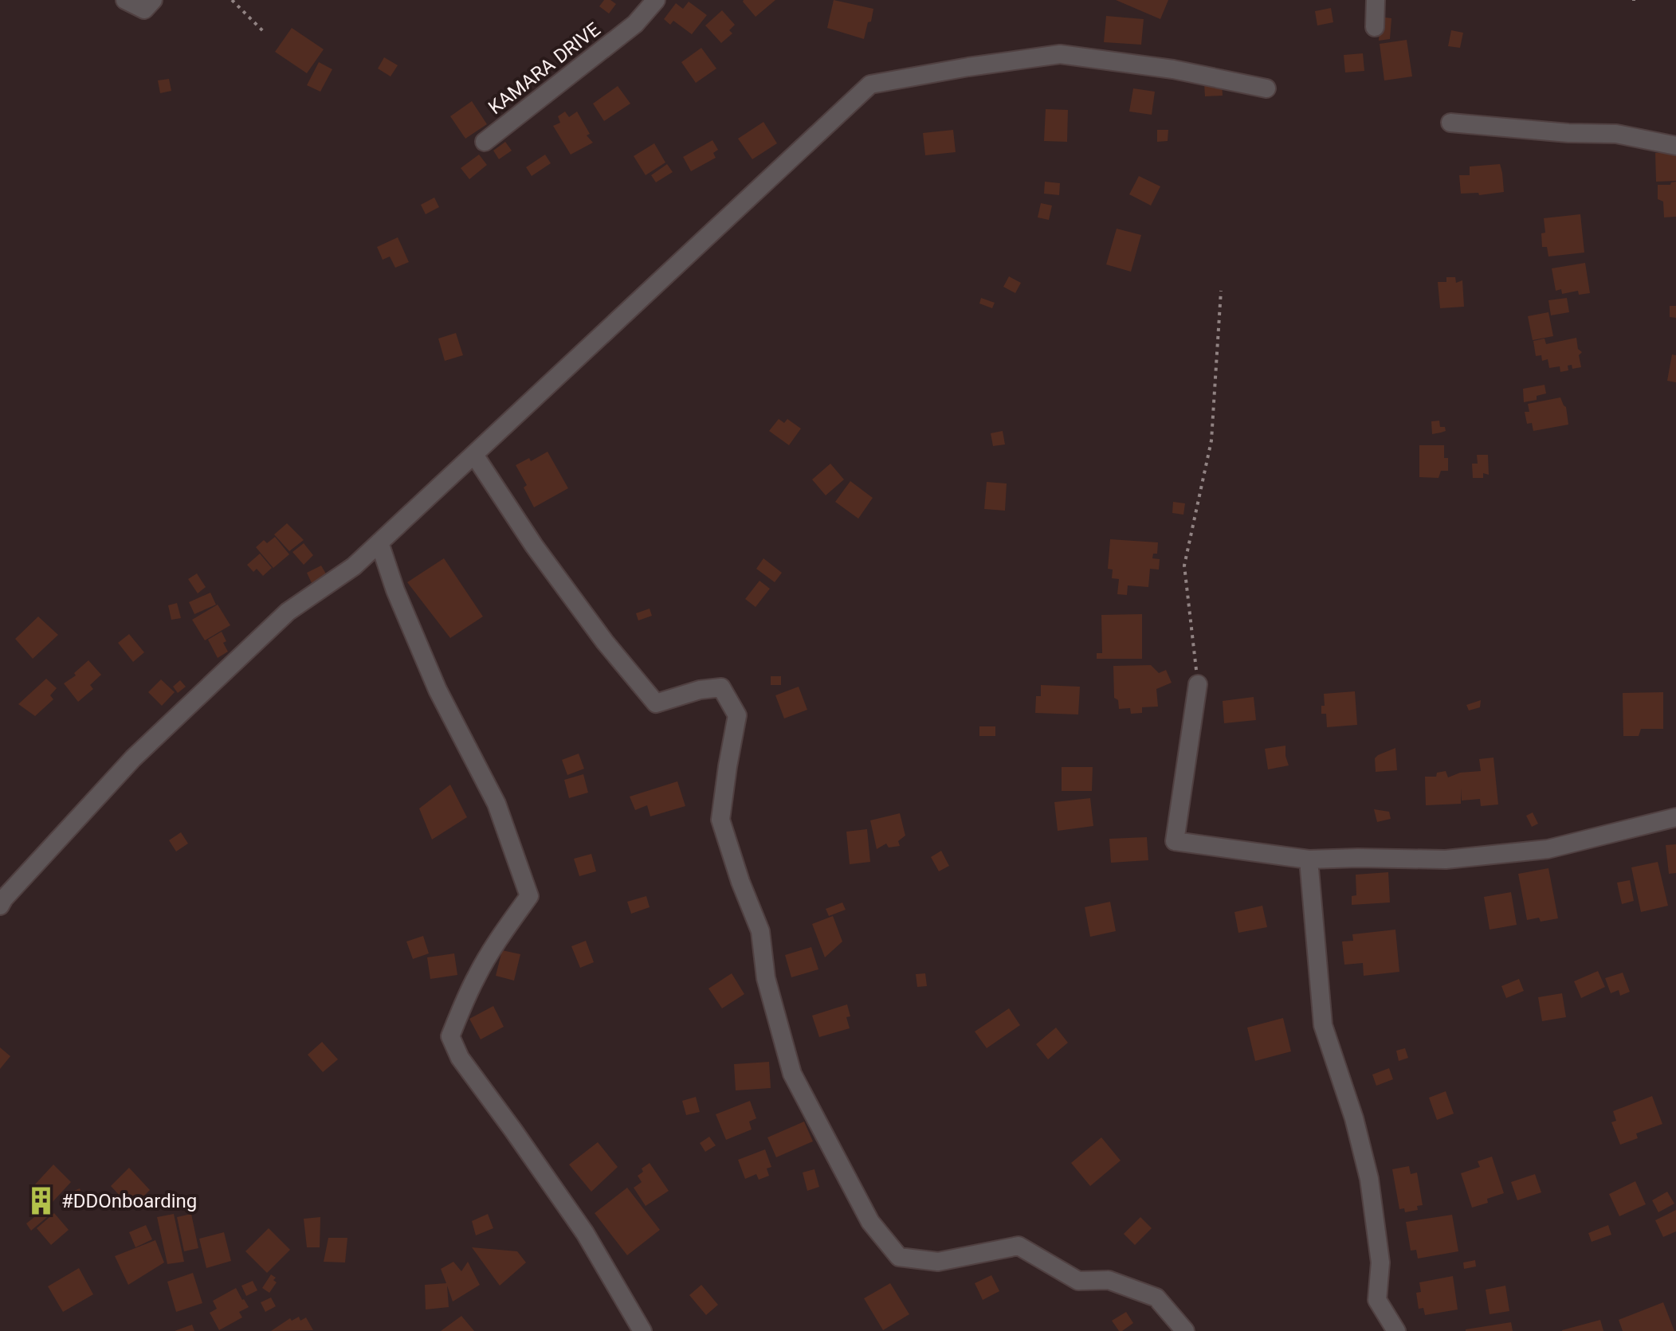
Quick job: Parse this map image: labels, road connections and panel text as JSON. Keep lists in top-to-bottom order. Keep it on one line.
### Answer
{"streets":{"street":["KAMARA DRIVE"]},"places":{"building":["#DDOnboarding"]}}
